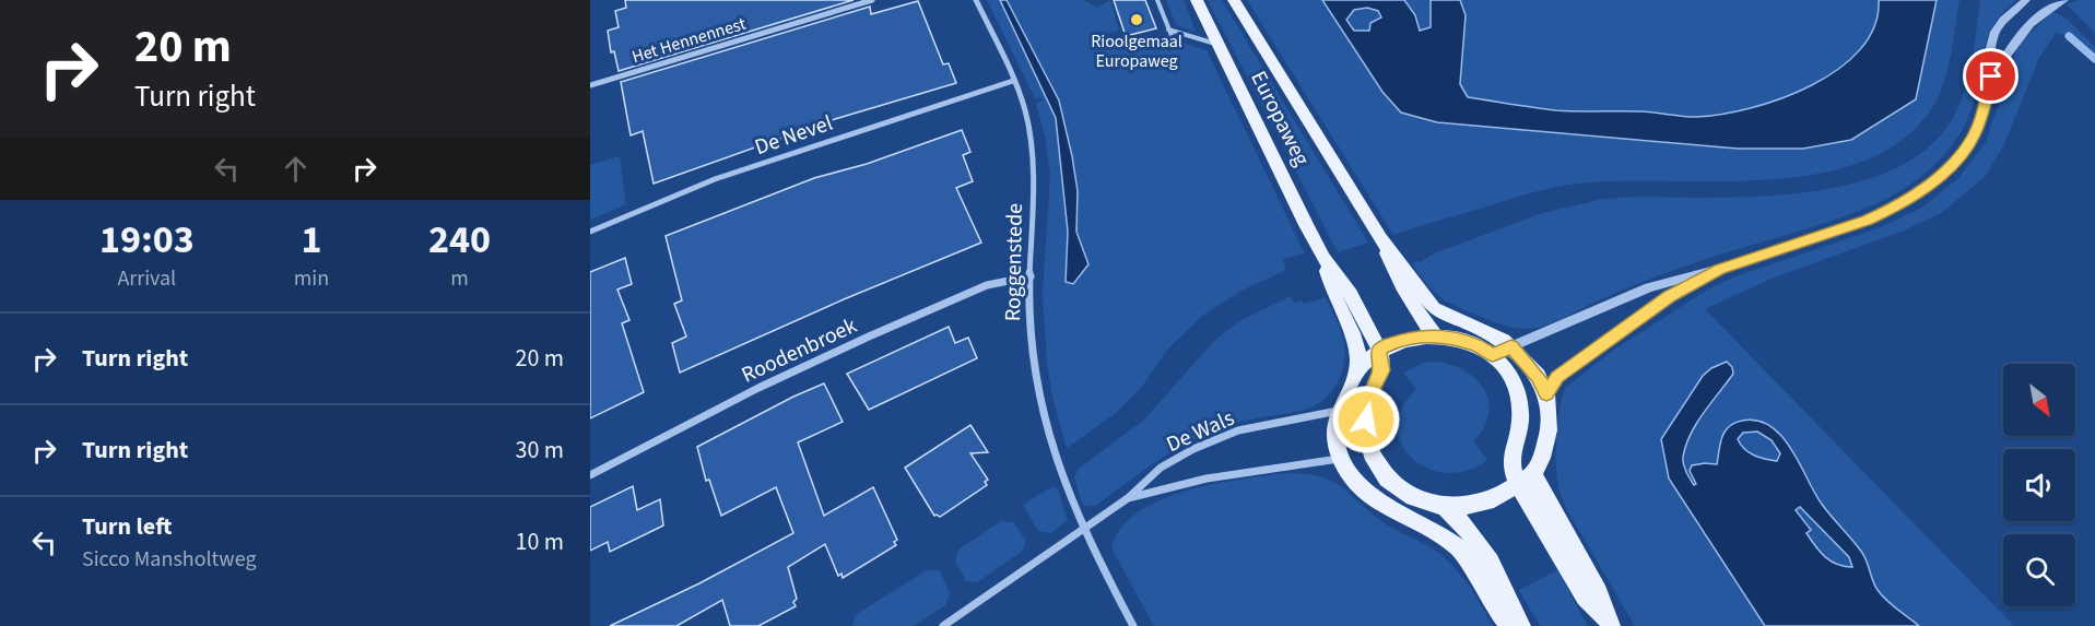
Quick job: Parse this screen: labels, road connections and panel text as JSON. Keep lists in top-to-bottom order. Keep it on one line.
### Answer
{"streets":{"main road":["Europaweg"],"street":["Het Hennennest","De Nevel","Roggenstede","Roodenbroek","De Wals"]},"crossings":[["De Nevel","Roggenstede"],["Roggenstede","Roodenbroek"],["Roggenstede","De Wals"]],"places":["Rioolgemaal Europaweg"],"north":"bottom right","page":{"turn":["20 m","Turn right"],"eta":["19:03","Arrival","1","min","240","m"],"list":[{"name":"Turn right","value":"20 m"},{"name":"Turn right","value":"30 m"},{"name":"Turn left","note":"Sicco Mansholtweg","value":"10 m"}]}}
